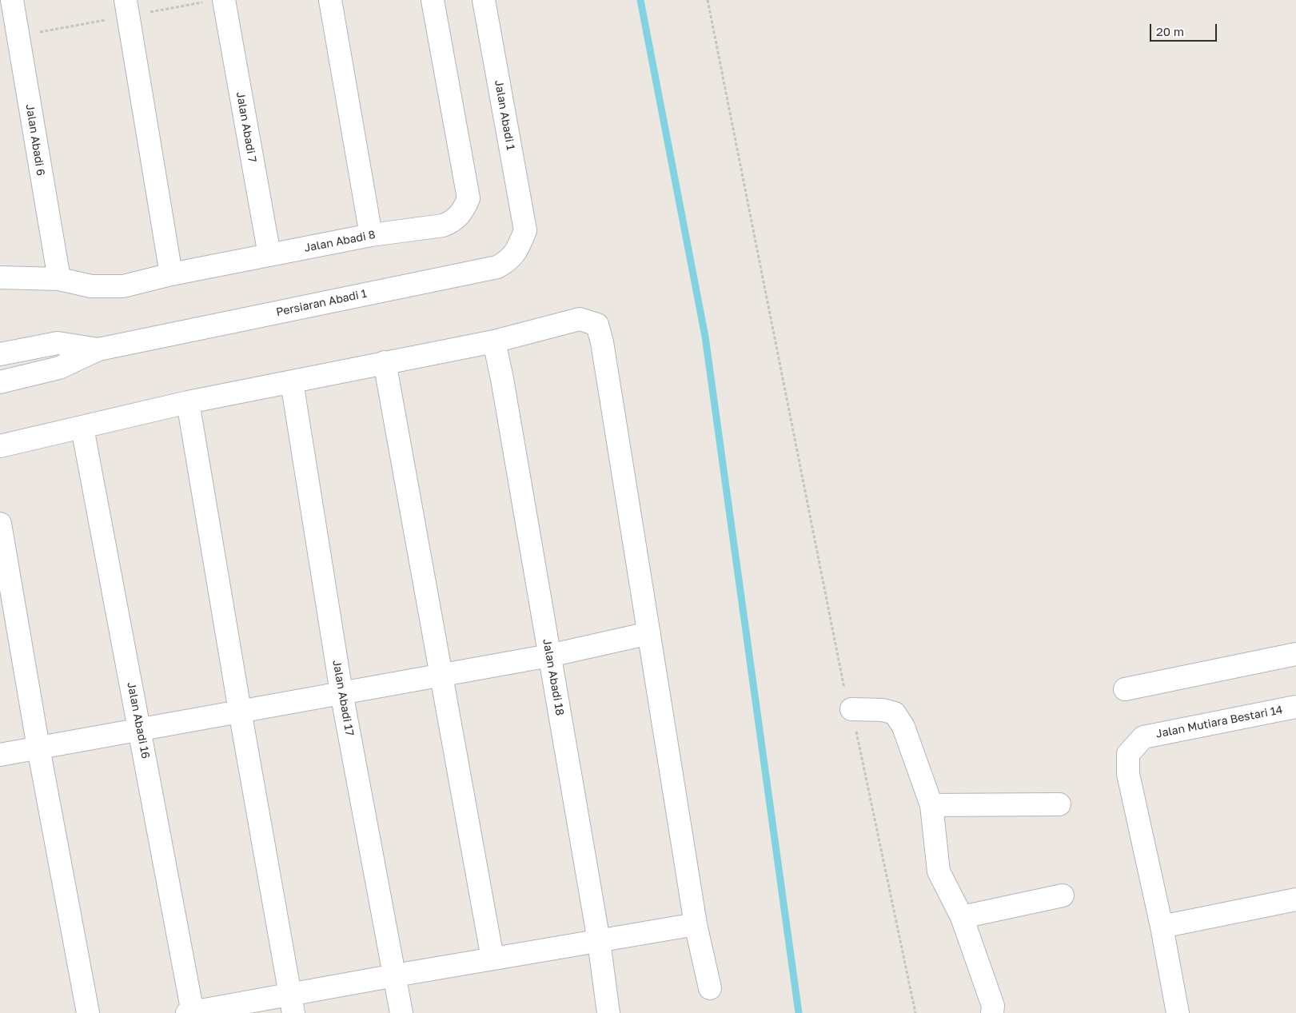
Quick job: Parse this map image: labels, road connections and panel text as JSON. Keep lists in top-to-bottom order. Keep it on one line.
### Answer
{"streets":{"street":["Jalan Abadi 1","Jalan Abadi 7","Jalan Abadi 6","Jalan Abadi 8","Persiaran Abadi 1","Jalan Abadi 18","Jalan Abadi 17","Jalan Abadi 16","Jalan Mutiara Bestari 14"]},"crossings":[["Jalan Abadi 1","Persiaran Abadi 1"],["Jalan Abadi 7","Jalan Abadi 8"],["Jalan Abadi 6","Jalan Abadi 8"]],"scale_bar":"20 m"}
